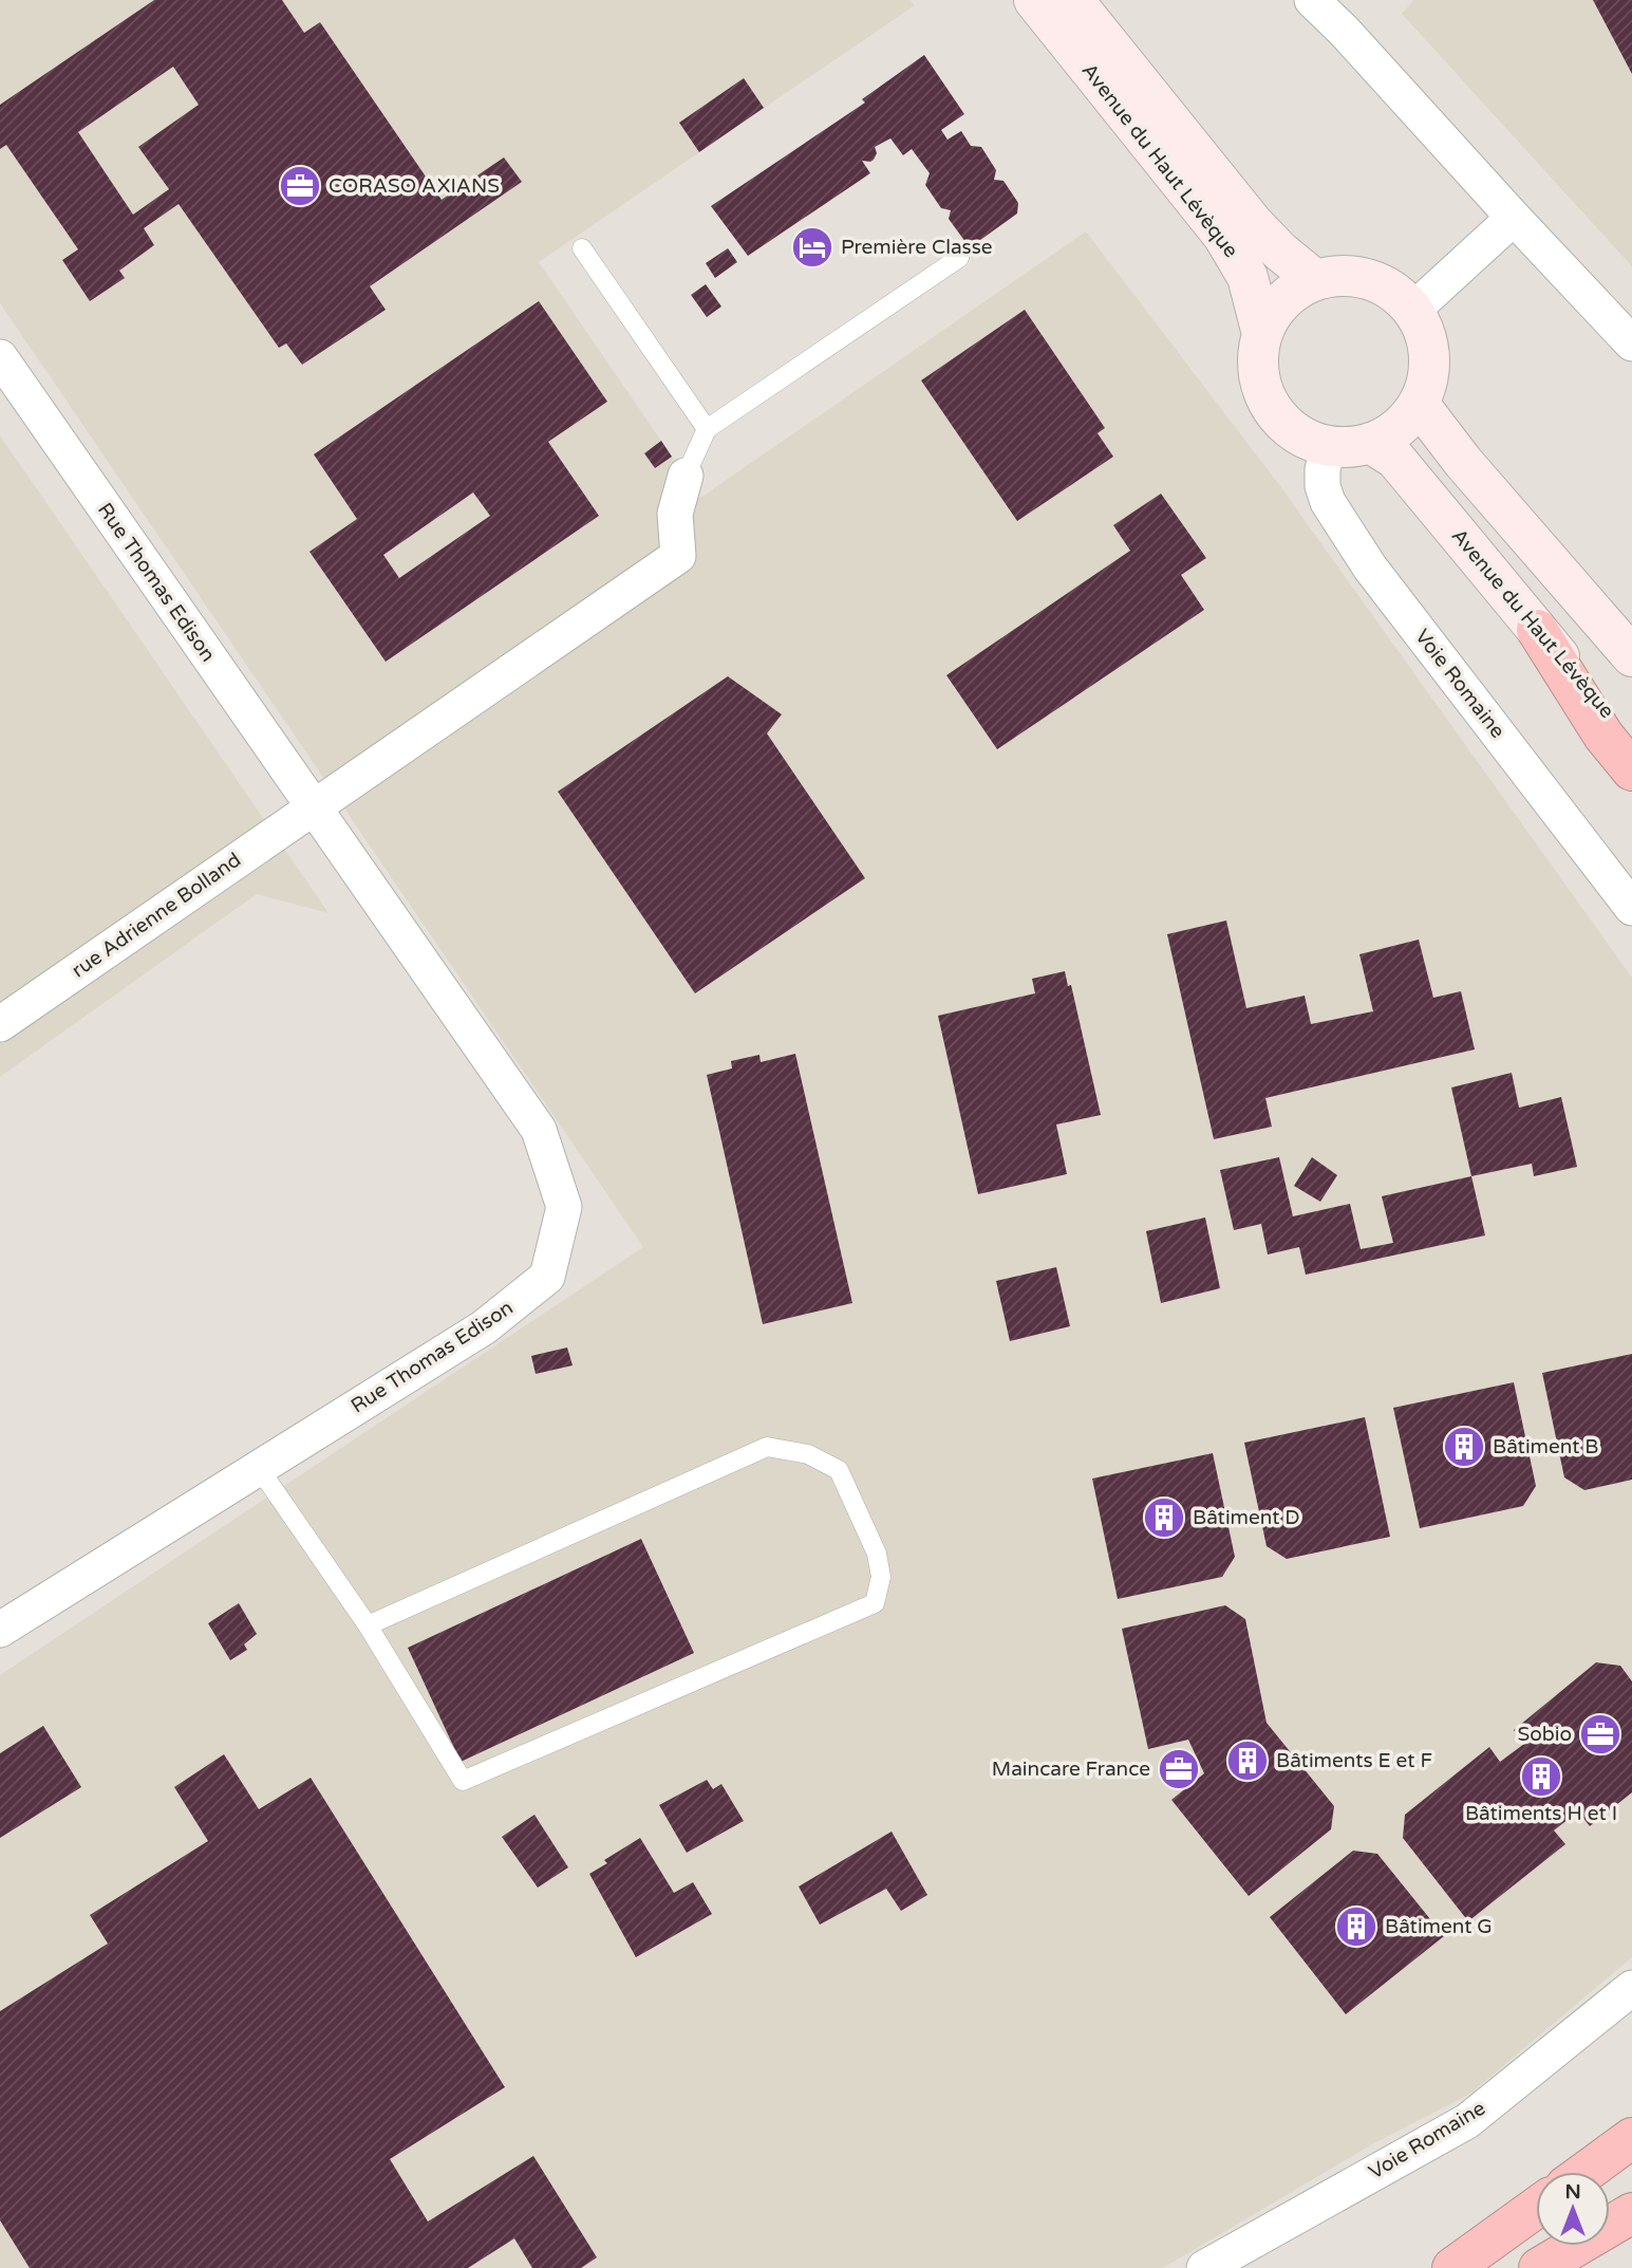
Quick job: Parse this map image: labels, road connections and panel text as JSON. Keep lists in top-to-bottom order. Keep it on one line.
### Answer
{"streets":{"main road":["Avenue du Haut Lévèque"],"street":["Rue Thomas Edison","Voie Romaine","rue Adrienne Bolland"]},"crossings":[["Avenue du Haut Lévèque","Voie Romaine"],["Rue Thomas Edison","rue Adrienne Bolland"]],"places":{"office":["CORASO AXIANS","Sobio","Maincare France"],"hotel":["Première Classe"],"building":["Bâtiment B","Bâtiment D","Bâtiments E et F","Bâtiments H et I","Bâtiment G"]},"north":"top"}
